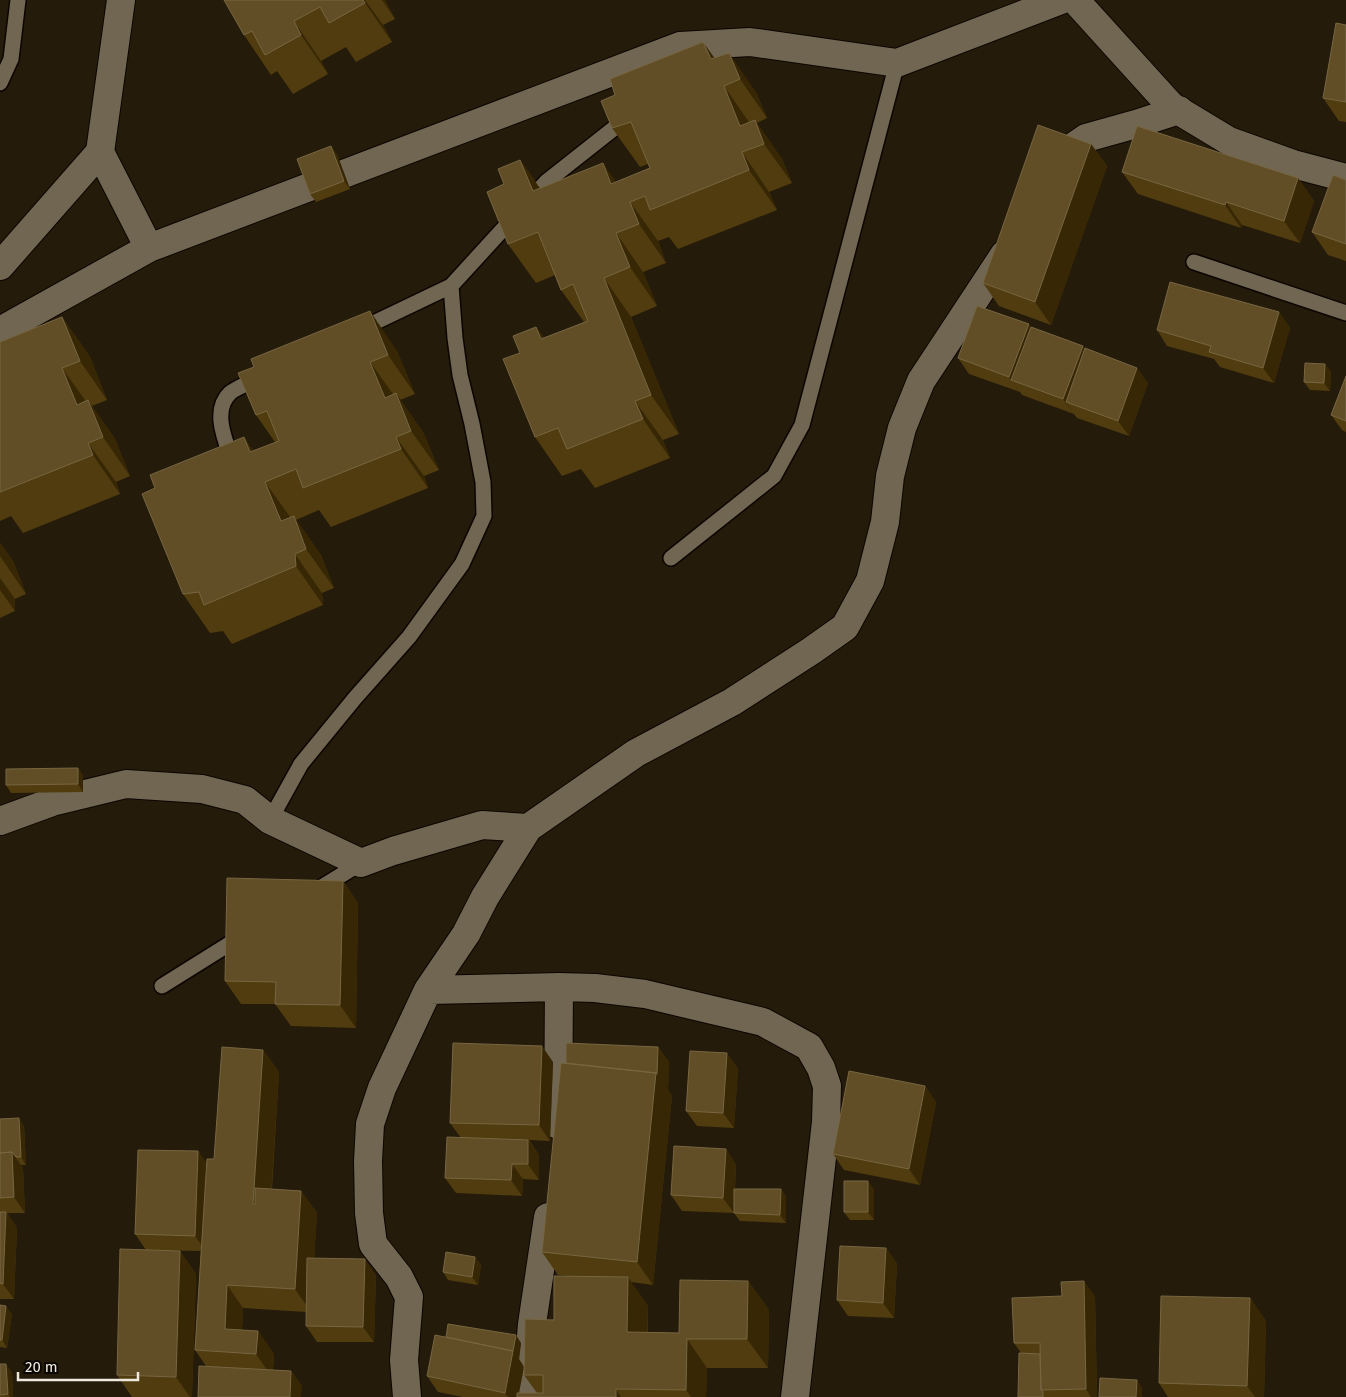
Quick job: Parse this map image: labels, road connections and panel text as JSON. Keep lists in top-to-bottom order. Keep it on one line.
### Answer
{"scale_bar":"20 m"}
